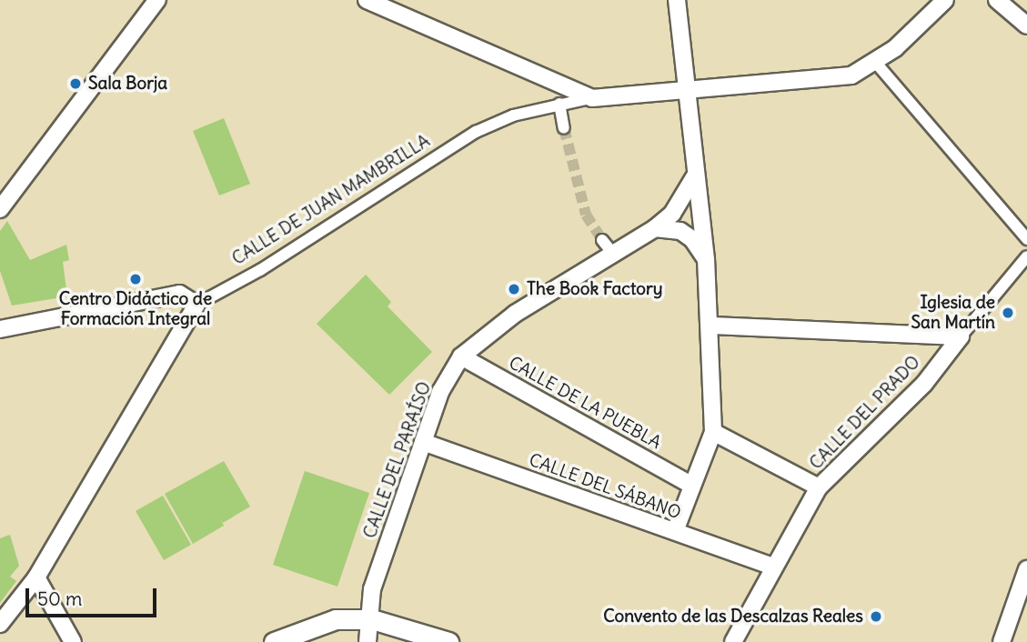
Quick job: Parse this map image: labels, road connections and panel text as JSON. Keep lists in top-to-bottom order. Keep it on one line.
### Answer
{"streets":{"street":["CALLE DE JUAN MAMBRILLA","CALLE DE LA PUEBLA","CALLE DEL PRADO","CALLE DEL PARAÍSO","CALLE DEL SÁBANO"]},"crossings":[["CALLE DE LA PUEBLA","CALLE DEL PARAÍSO"],["CALLE DEL PRADO","CALLE DEL SÁBANO"],["CALLE DEL PARAÍSO","CALLE DEL SÁBANO"]],"places":["Sala Borja","Centro Didáctico de Formación Integral","The Book Factory","Iglesia de San Martín","Convento de las Descalzas Reales"],"scale_bar":"50 m"}
